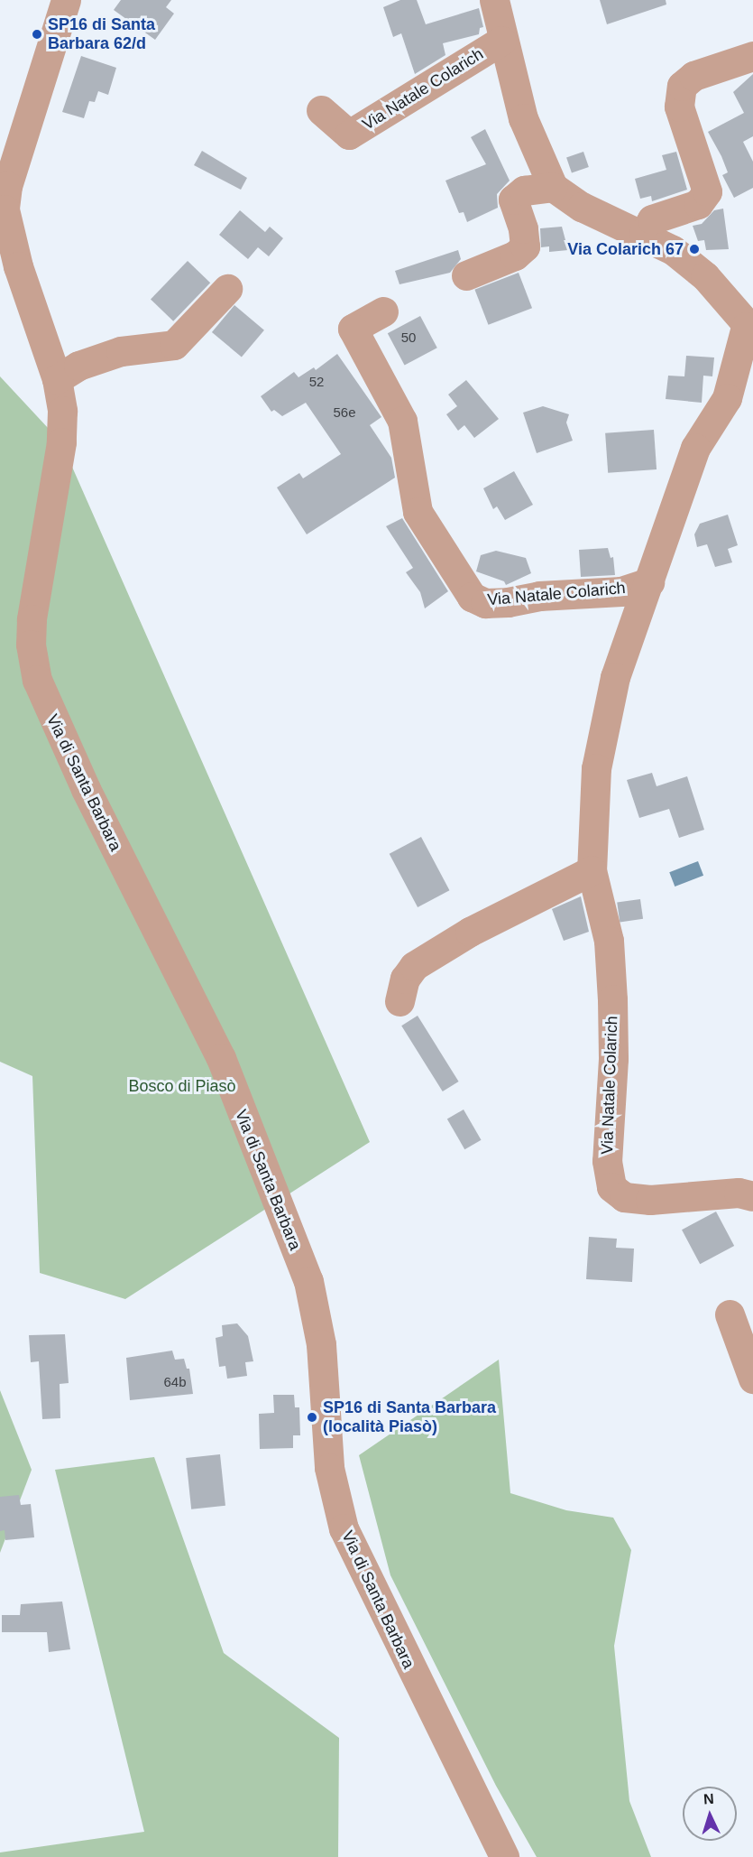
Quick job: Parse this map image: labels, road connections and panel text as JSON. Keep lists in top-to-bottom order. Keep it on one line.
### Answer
{"streets":{"street":["Via Natale Colarich","Via di Santa Barbara"]},"parks":["Bosco di Piasò"],"places":["SP16 di Santa Barbara 62/d","Via Colarich 67","SP16 di Santa Barbara (località Piasò)"],"house_numbers":["50","52","56e","64b"],"north":"top"}
